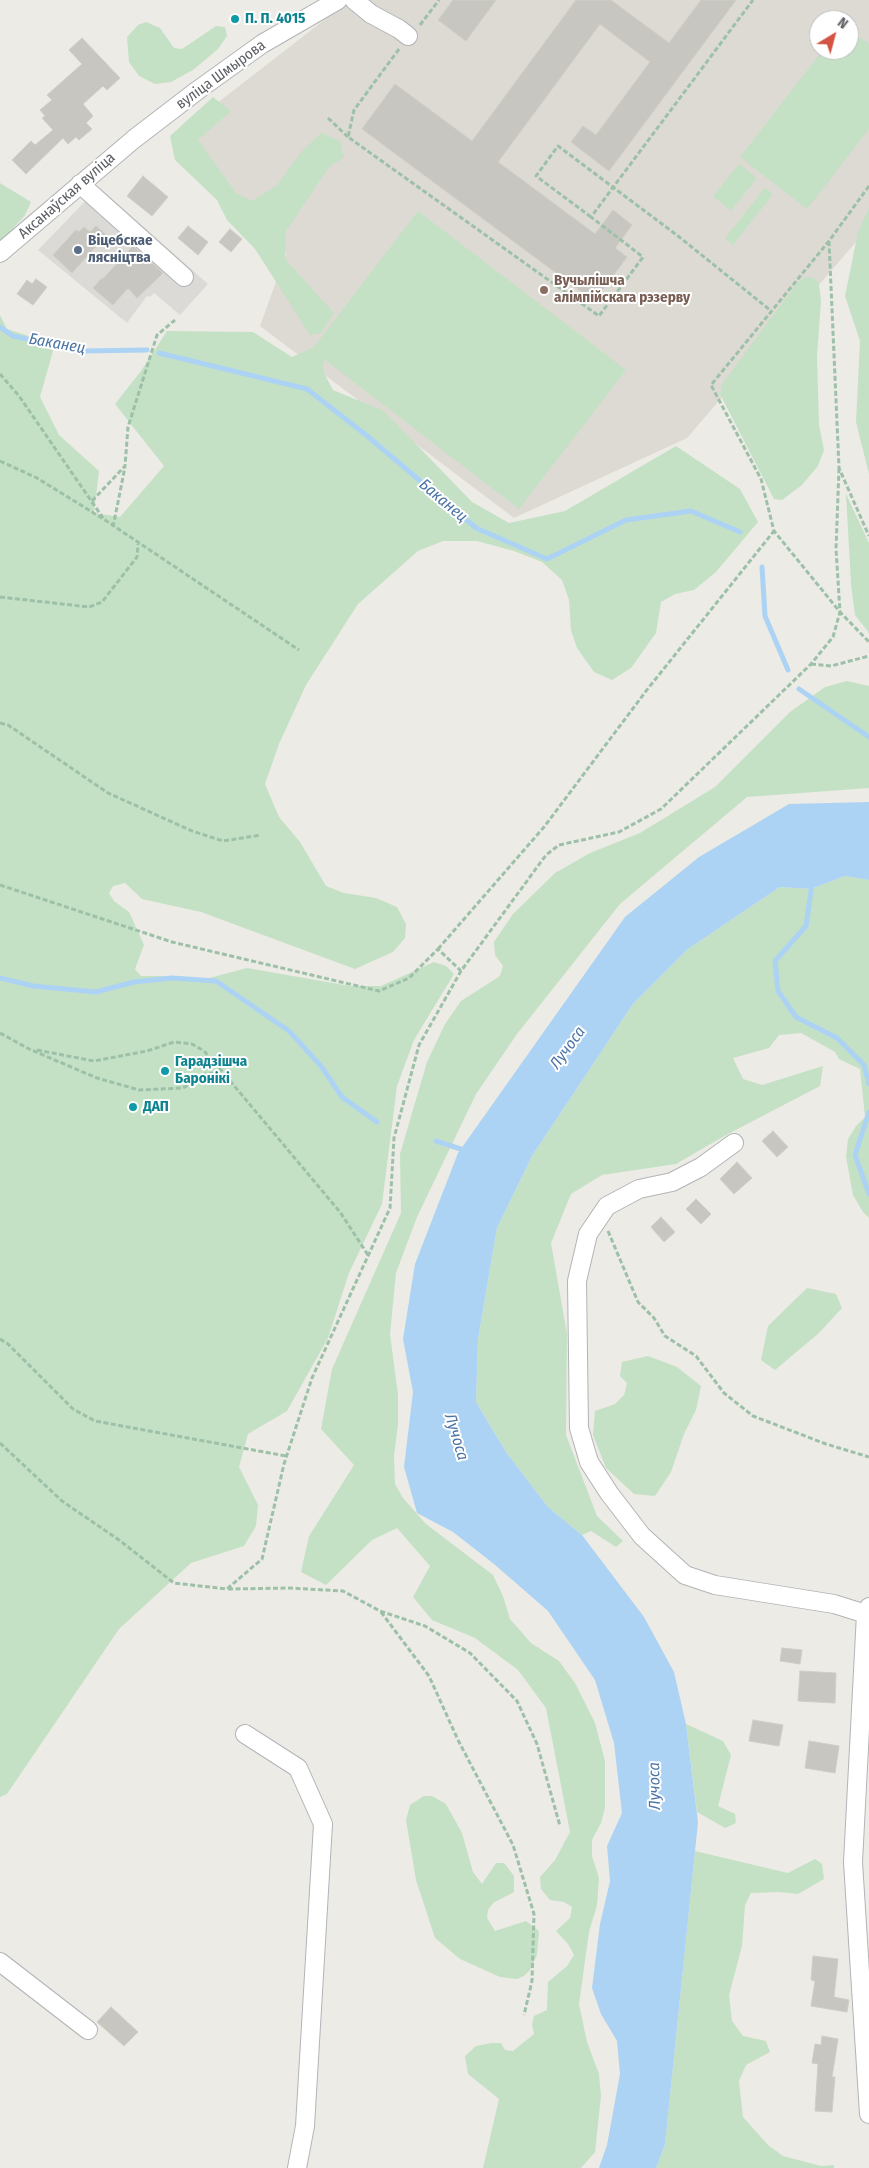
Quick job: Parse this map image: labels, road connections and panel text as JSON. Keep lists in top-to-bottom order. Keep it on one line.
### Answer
{"streets":{"street":["вуліца Шмырова","Аксанаўская вуліца"]},"crossings":[["вуліца Шмырова","Аксанаўская вуліца"]],"water":["Баканец","Лучоса"],"places":["П. П. 4015","Віцебскае лясніцтва","Вучылішча алімпійскага рэзерву","Гарадзішча Баронікі","ДАП"],"north":"top right"}
